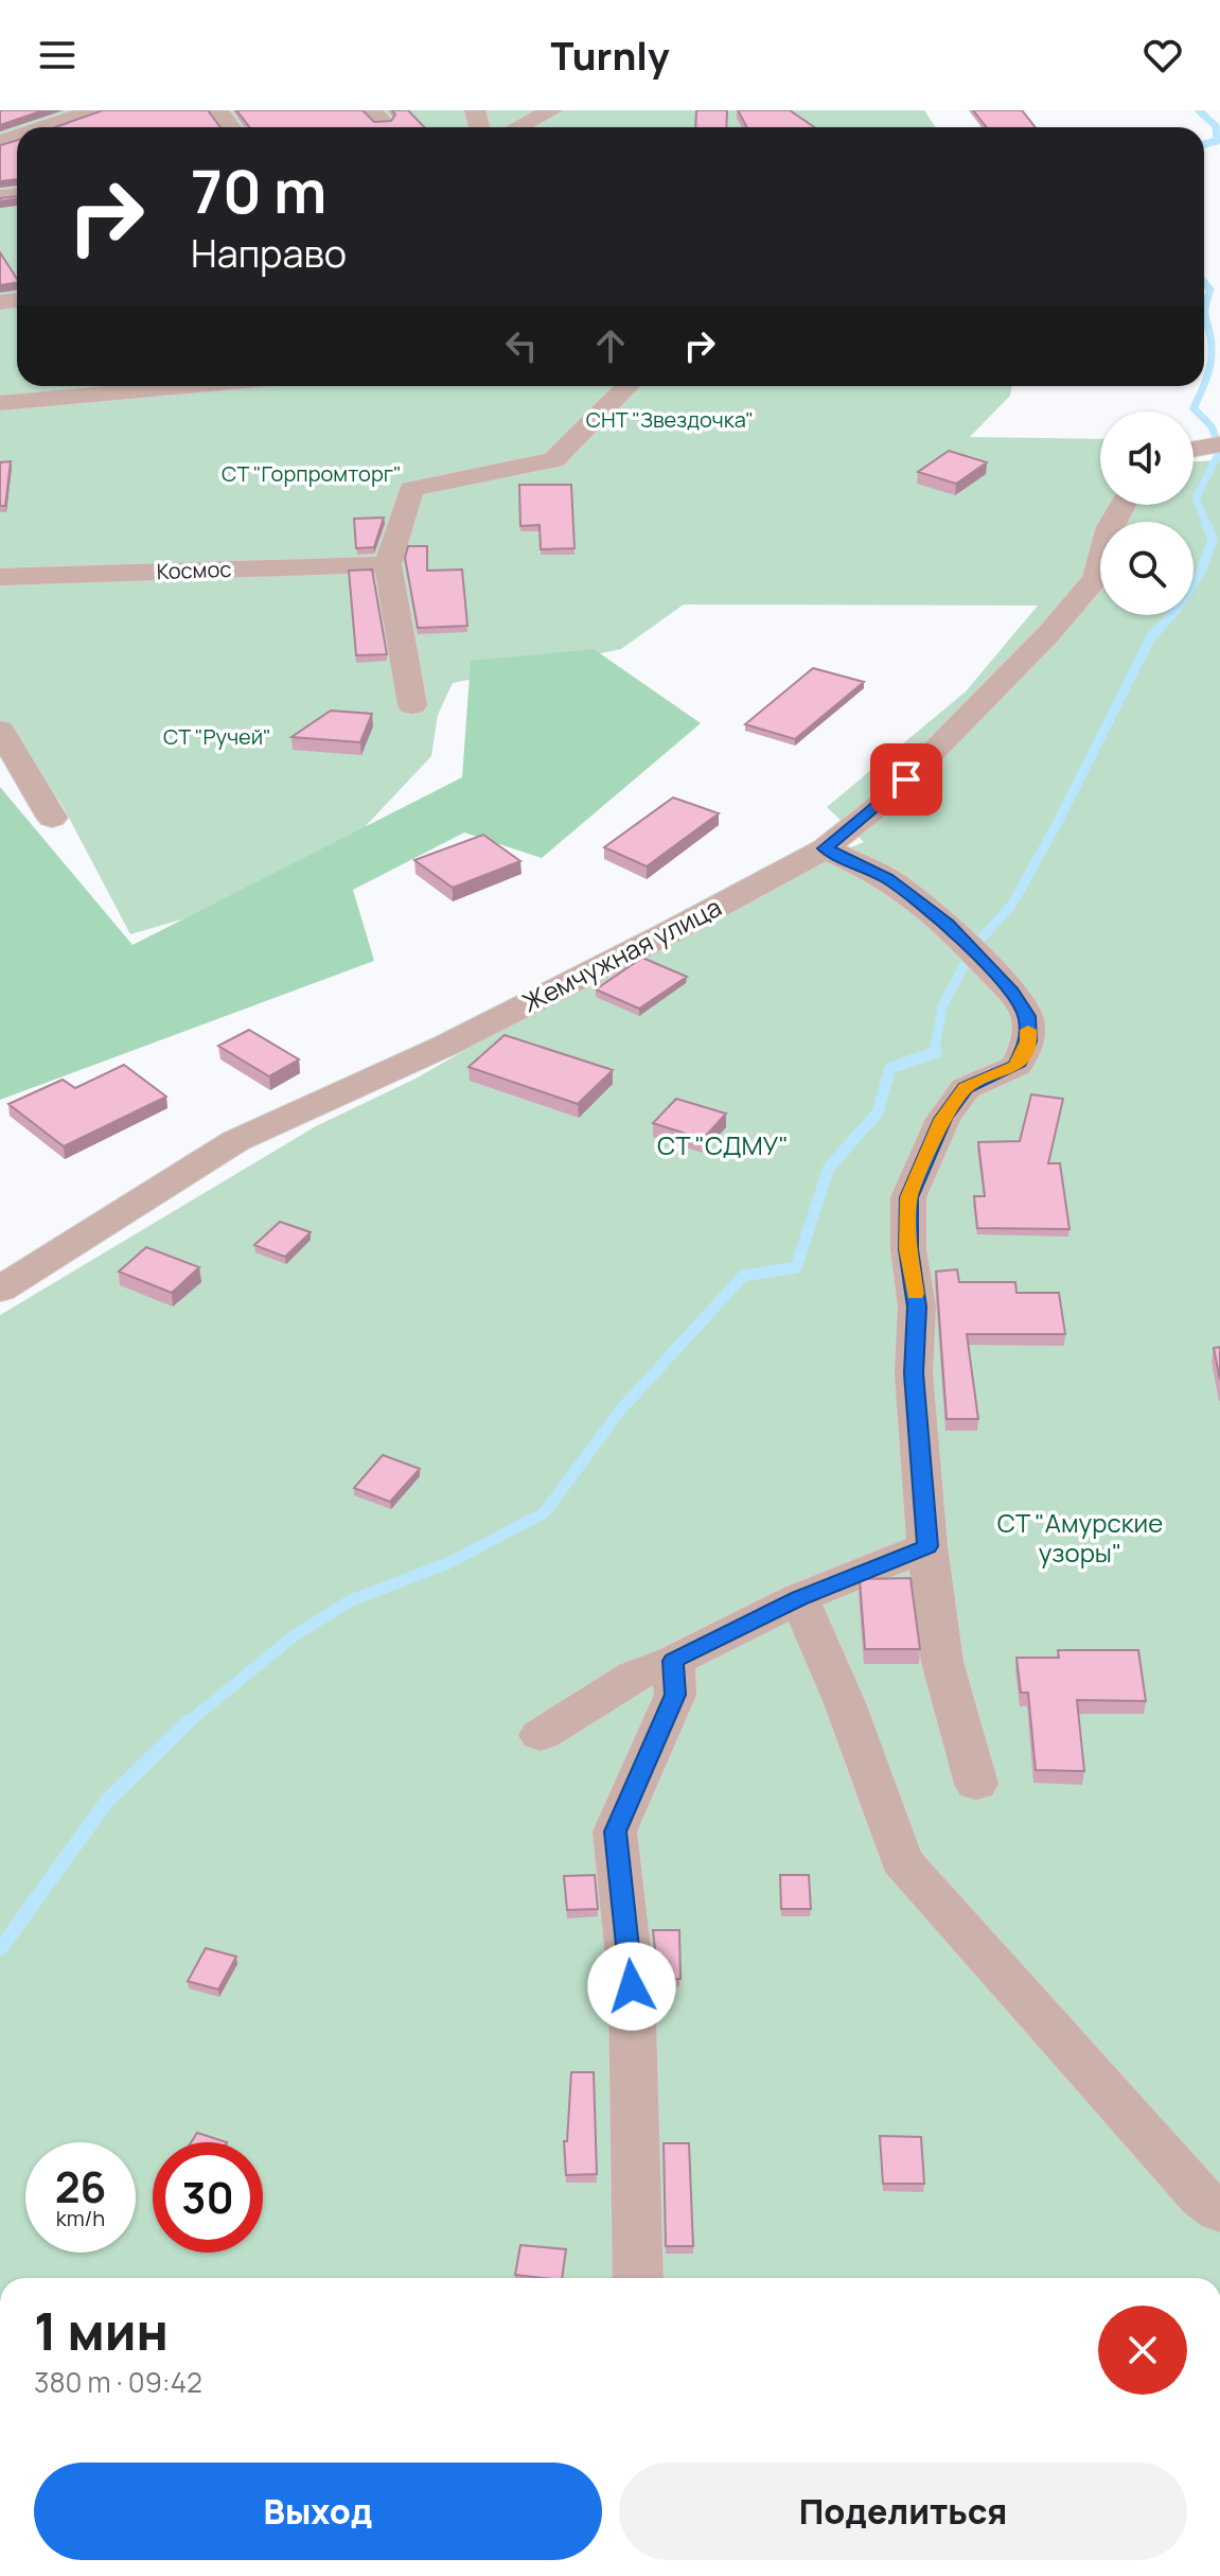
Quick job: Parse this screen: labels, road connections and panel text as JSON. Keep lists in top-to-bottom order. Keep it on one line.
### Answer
{"streets":{"street":["Космос","Жемчужная улица"]},"parks":["СНТ \"Звездочка\"","СТ \"Горпромторг\"","СТ \"Ручей\"","СТ \"СДМУ\"","СТ \"Амурские узоры\""],"page":{"header":"Turnly","turn":["70 m","Направо"],"speed":"26 km/h","limit":"30","heading":["1 мин","380 m · 09:42"],"buttons":["Выход","Поделиться"]}}
